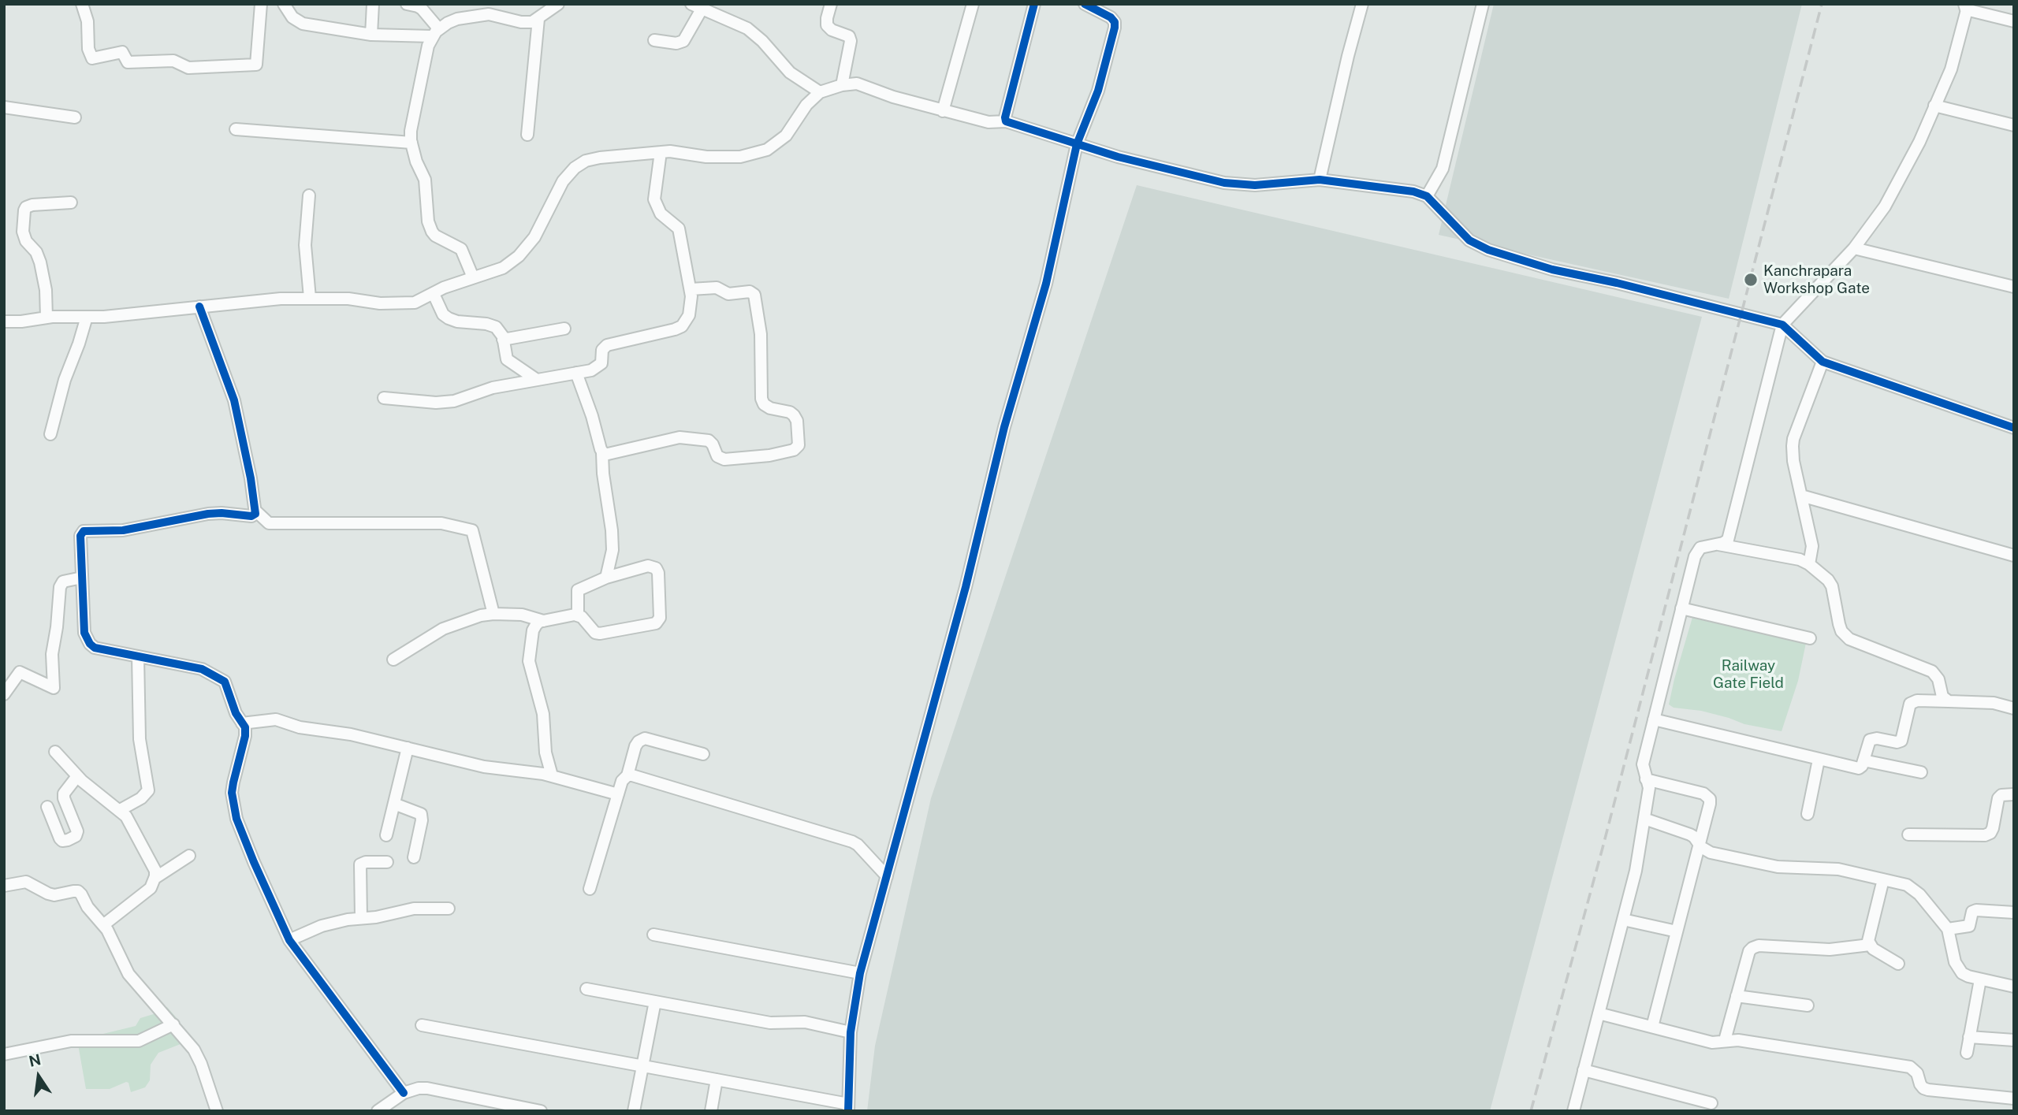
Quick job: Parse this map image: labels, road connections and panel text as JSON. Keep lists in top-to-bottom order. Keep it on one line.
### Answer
{"parks":["Railway Gate Field"],"places":["Kanchrapara Workshop Gate"],"north":"top"}
